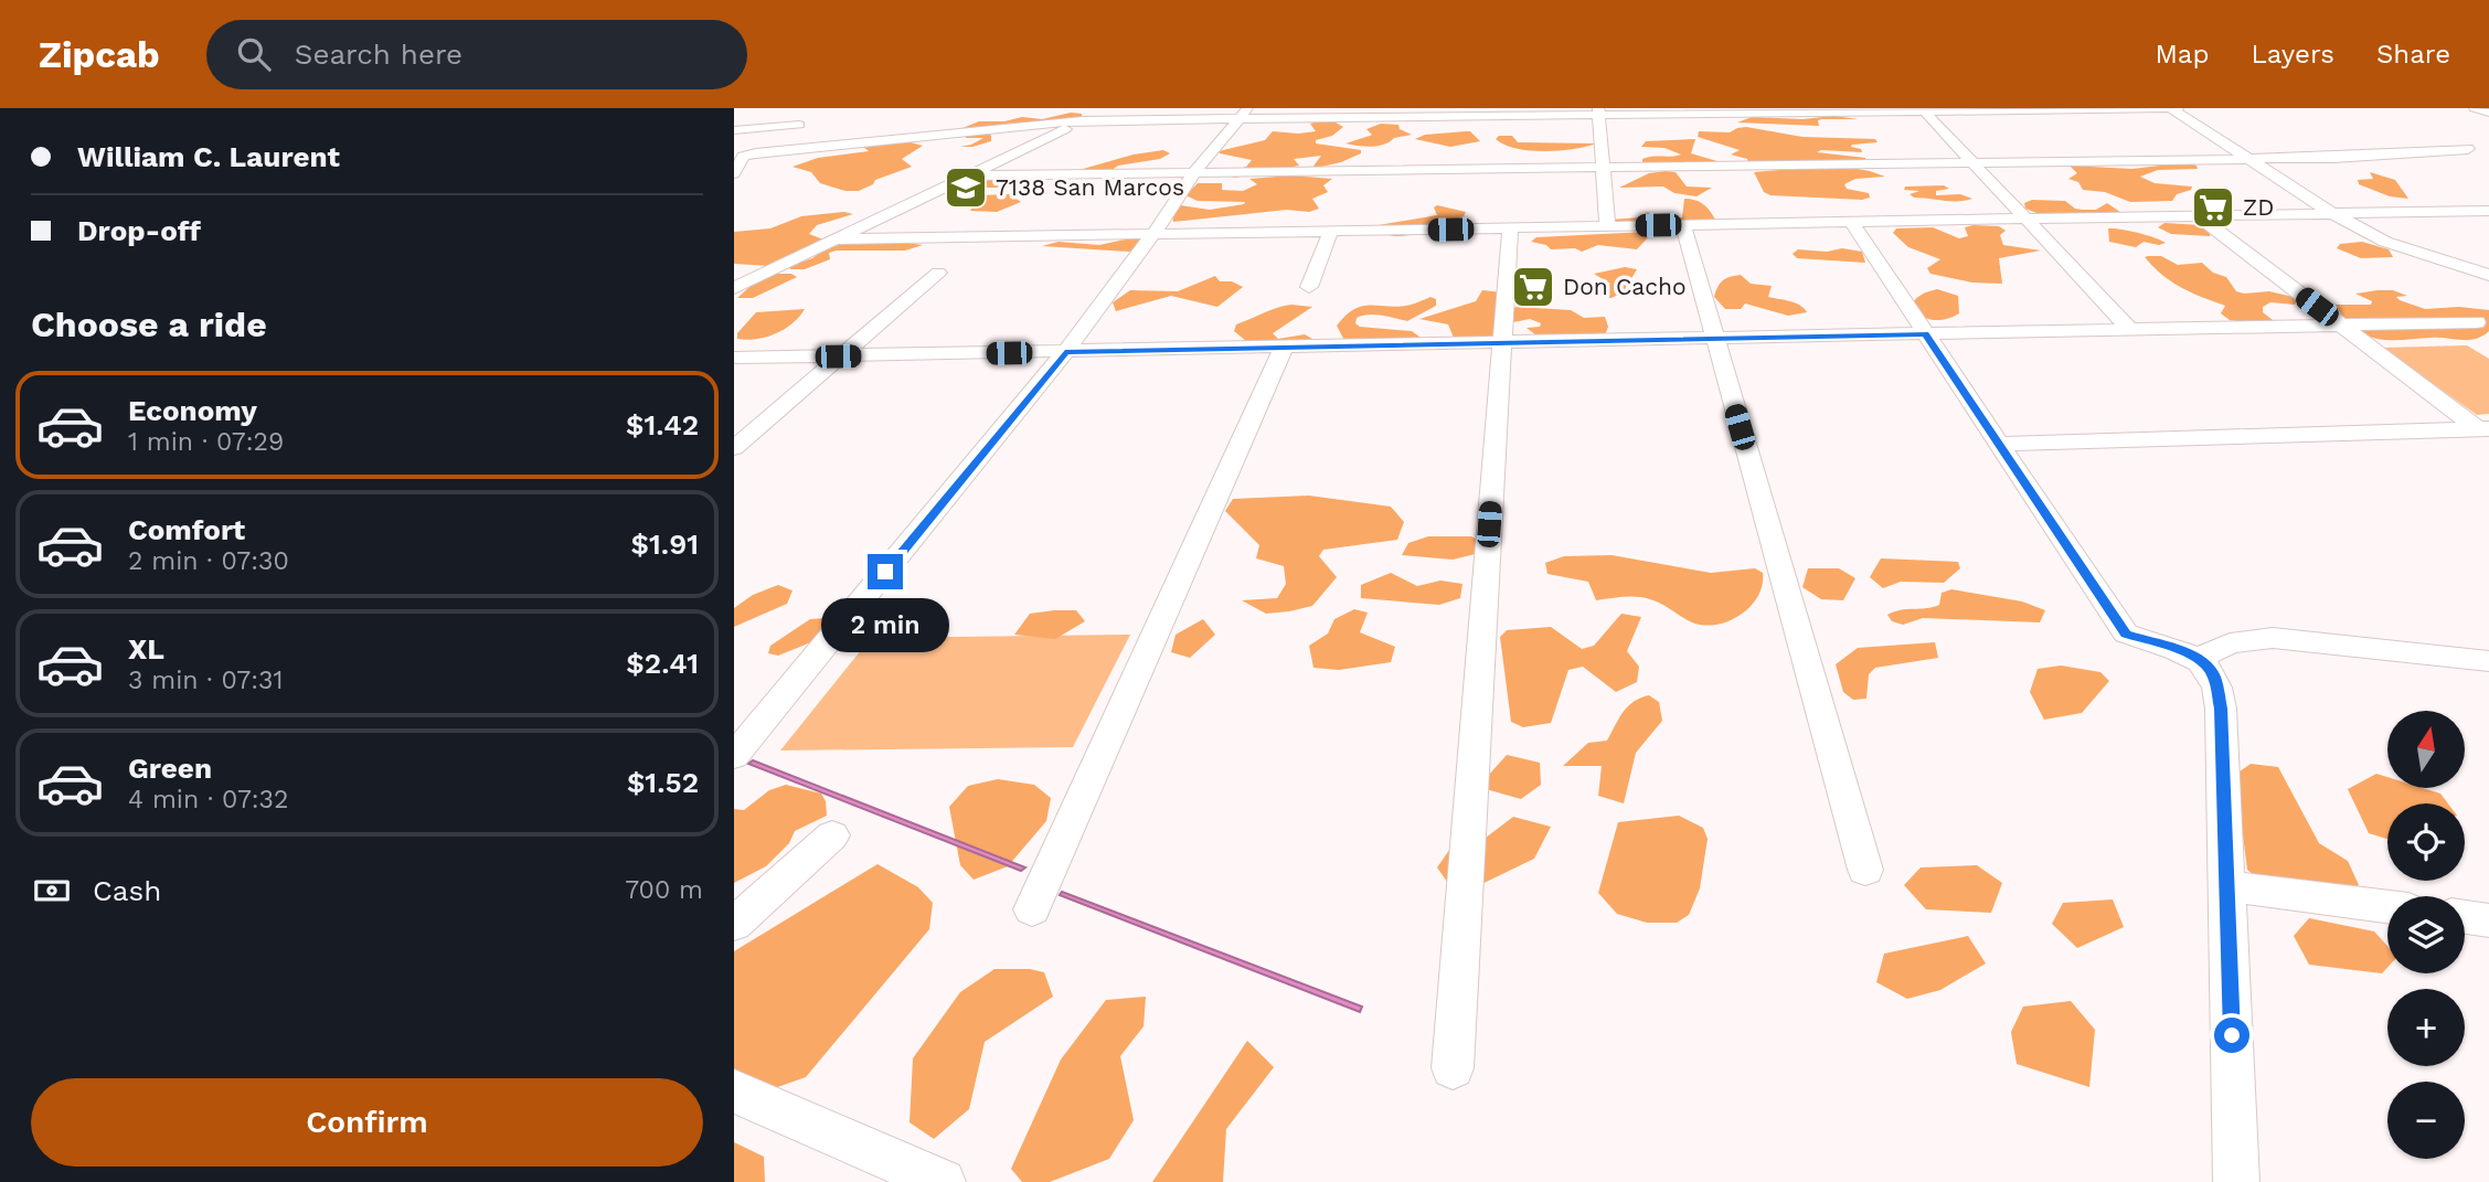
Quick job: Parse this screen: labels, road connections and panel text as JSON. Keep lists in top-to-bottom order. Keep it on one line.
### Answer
{"places":{"school or university":["7138 San Marcos"],"supermarket":["ZD","Don Cacho"]},"north":"top","page":{"header":"Zipcab","search":"Search here","nav":["Map","Layers","Share"],"banner":["William C. Laurent","Drop-off"],"heading":"Choose a ride","list":[{"name":"Economy","note":"1 min · 07:29","value":"$1.42"},{"name":"Comfort","note":"2 min · 07:30","value":"$1.91"},{"name":"XL","note":"3 min · 07:31","value":"$2.41"},{"name":"Green","note":"4 min · 07:32","value":"$1.52"}],"bubble":"2 min","map_buttons":["+","−"],"pay":["Cash","700 m"],"buttons":"Confirm"}}
